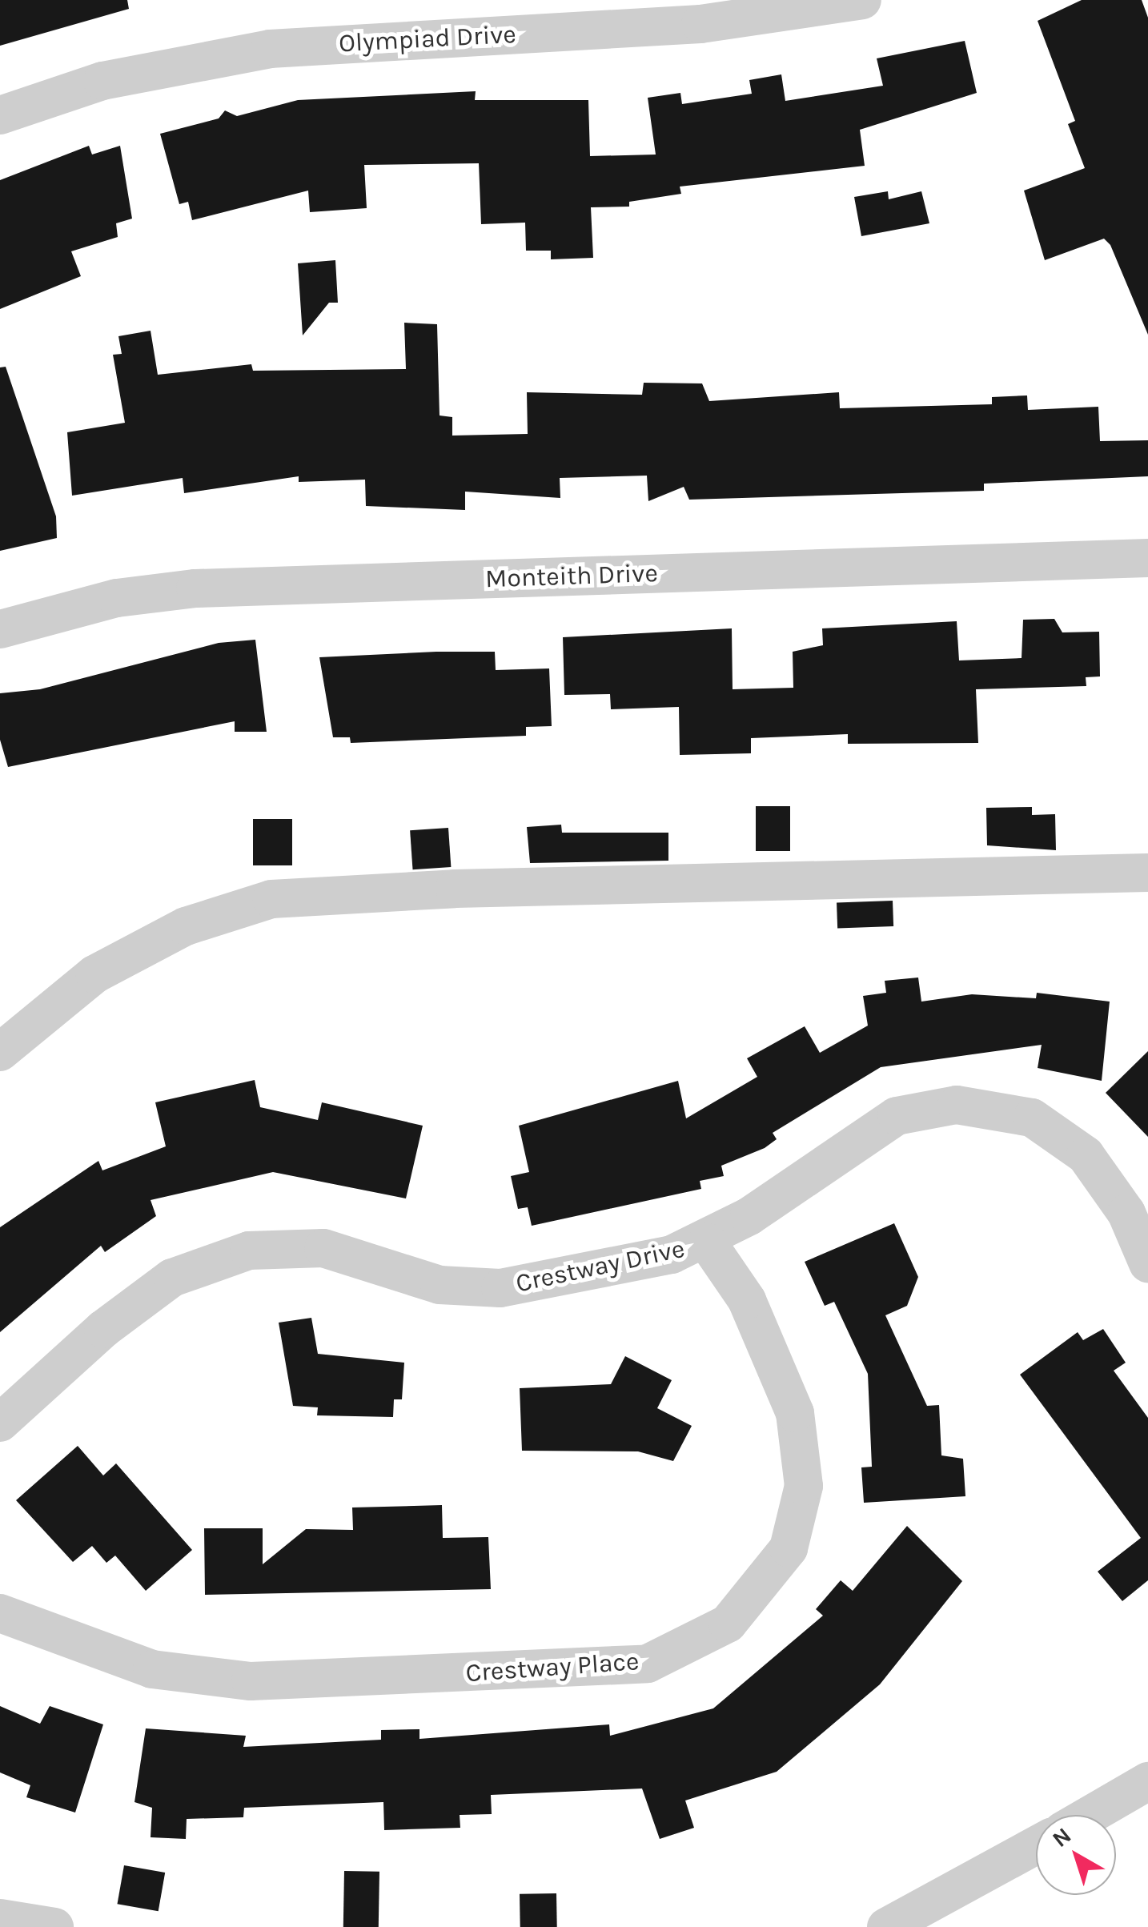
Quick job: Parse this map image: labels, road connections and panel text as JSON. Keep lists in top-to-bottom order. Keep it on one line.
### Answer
{"streets":{"street":["Olympiad Drive","Monteith Drive","Crestway Drive","Crestway Place"]},"crossings":[["Crestway Drive","Crestway Place"]],"north":"top left"}
